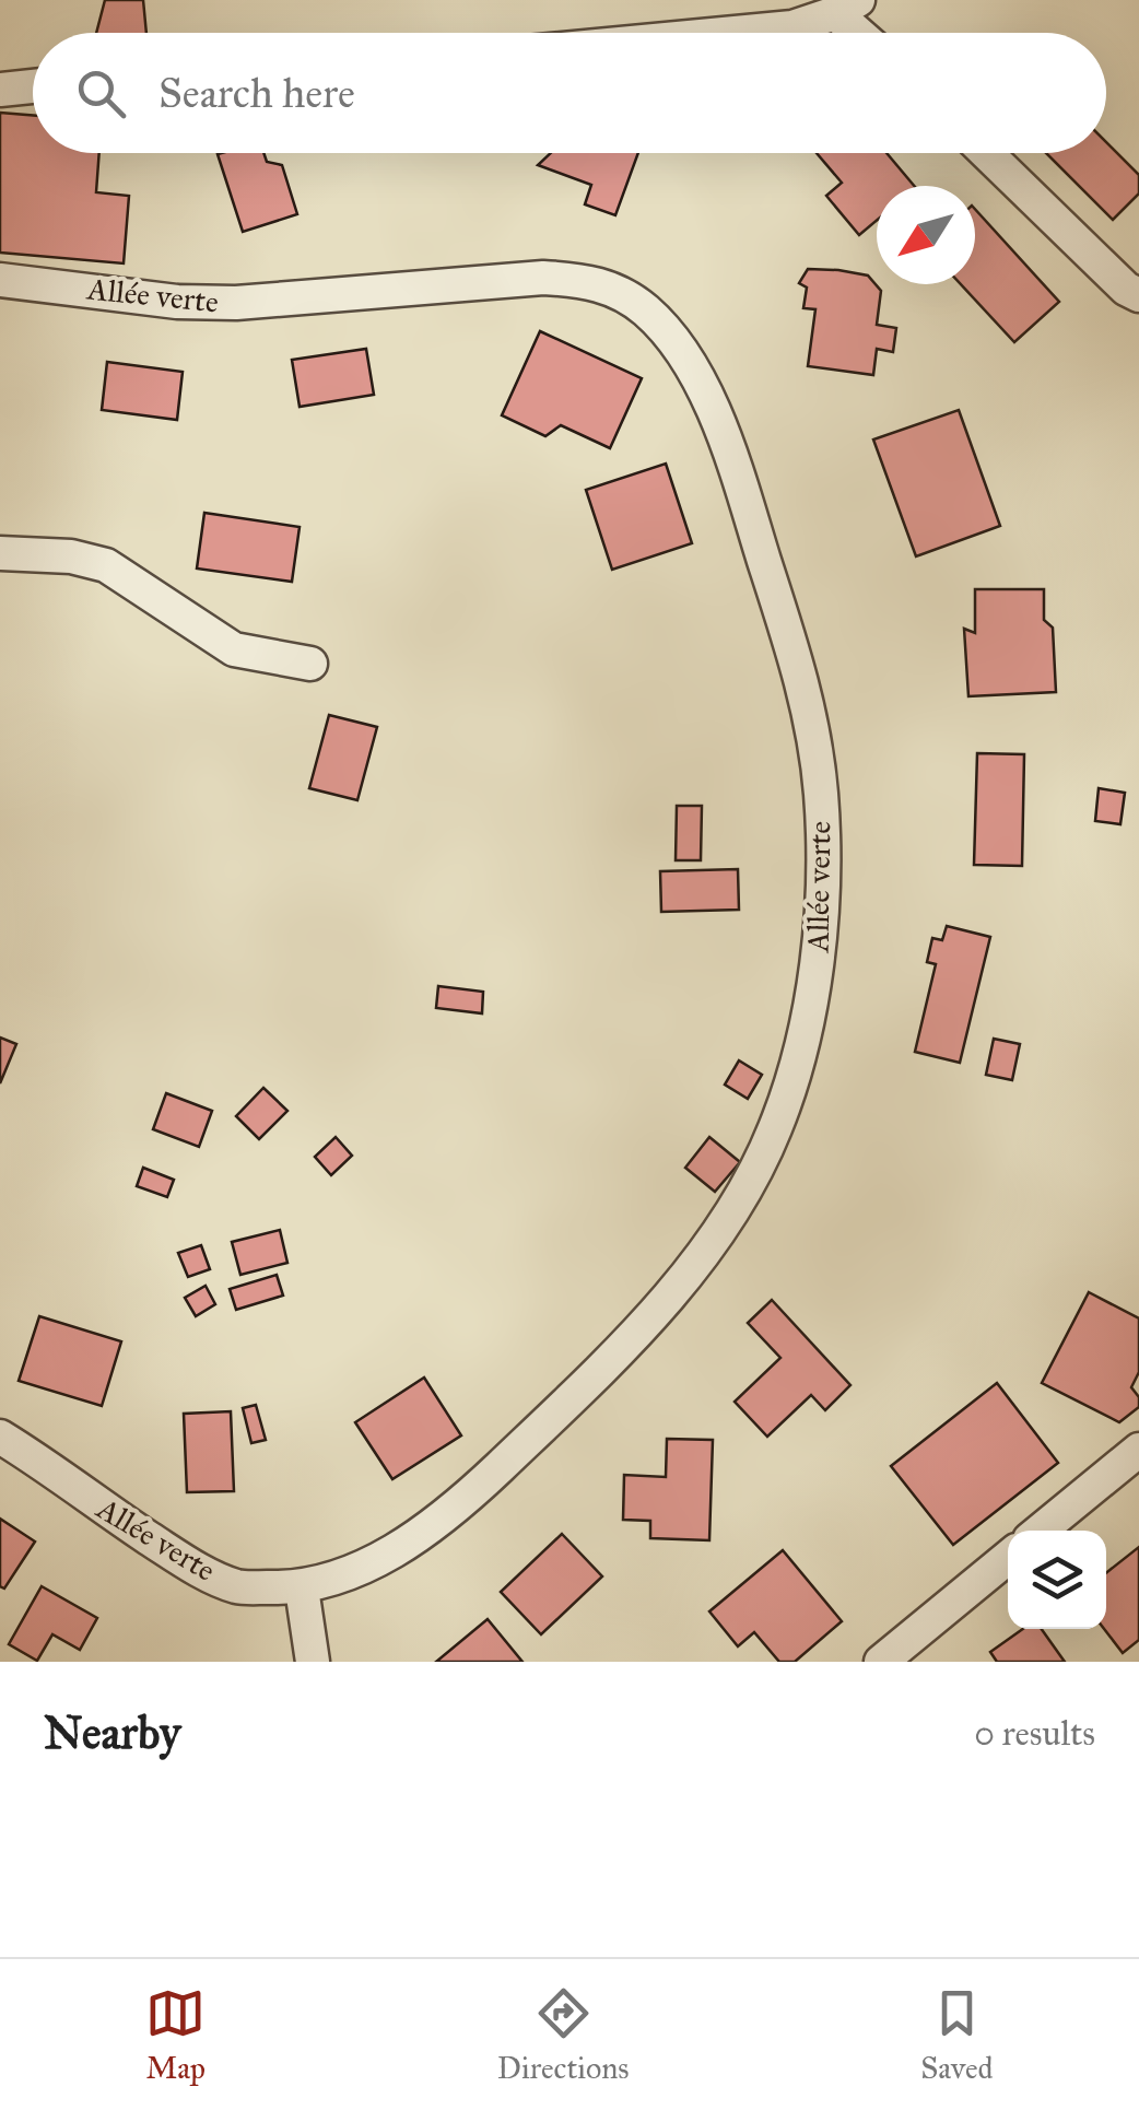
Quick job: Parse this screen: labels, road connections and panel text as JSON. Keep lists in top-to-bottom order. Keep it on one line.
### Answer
{"streets":{"street":["Allée verte"]},"north":"bottom left","page":{"search":"Search here","heading":["Nearby","0 results"],"nav":["Map","Directions","Saved"]}}
